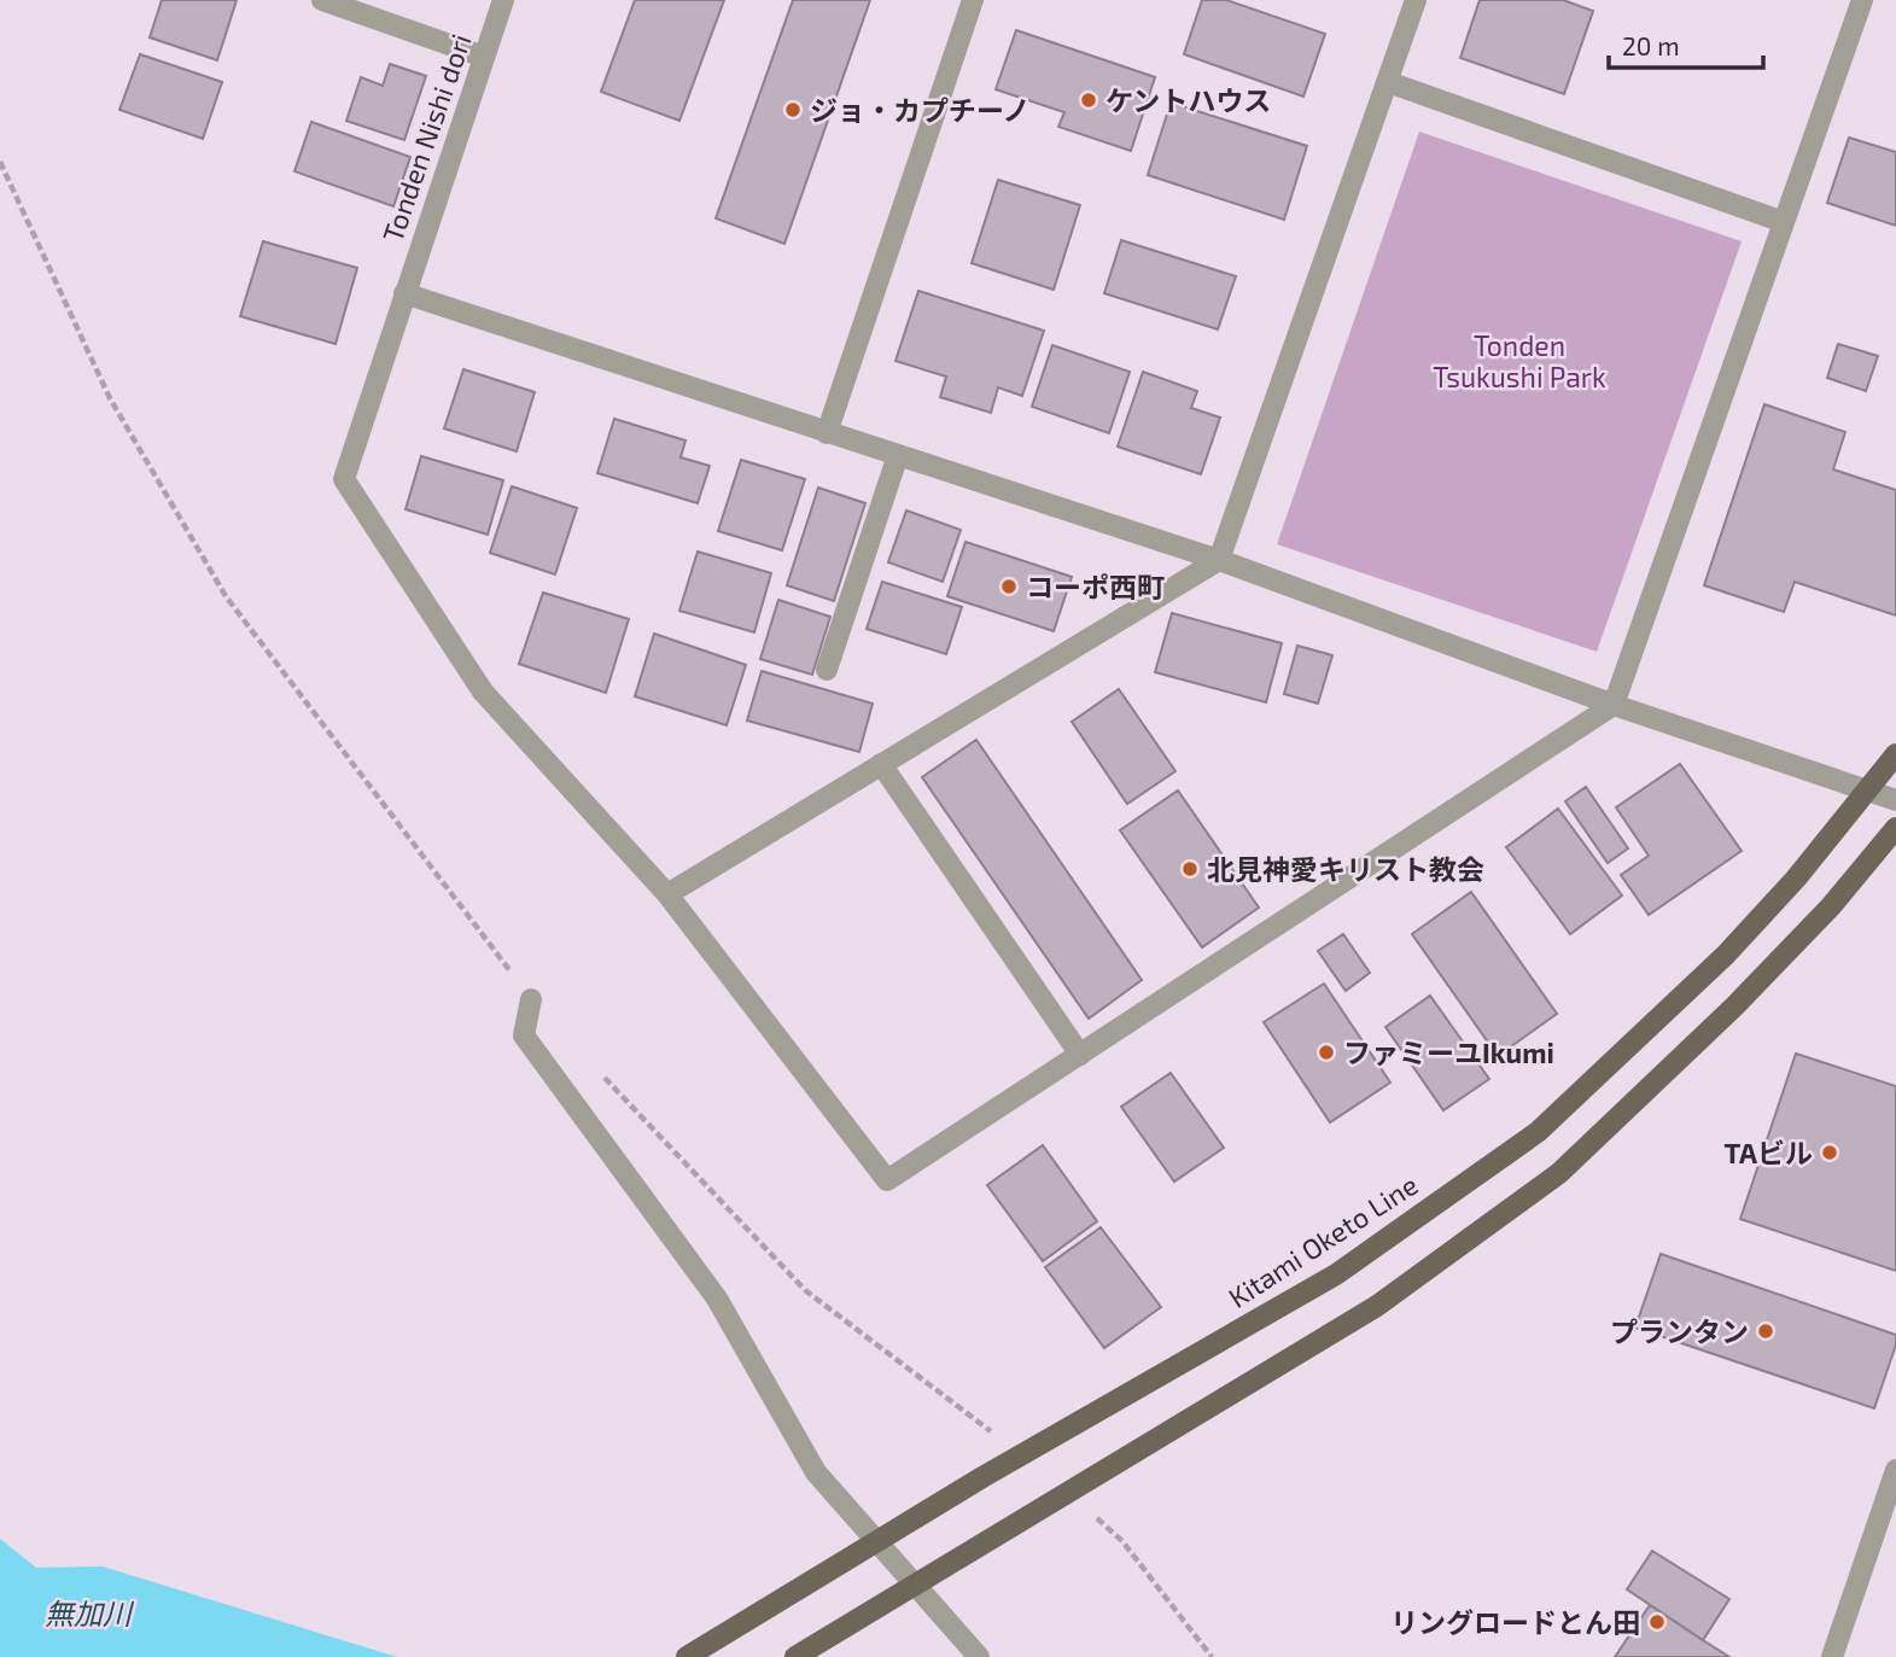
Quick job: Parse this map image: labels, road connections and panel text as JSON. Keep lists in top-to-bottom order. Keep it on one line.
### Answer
{"streets":{"main road":["Kitami Oketo Line"],"street":["Tonden Nishi dori"]},"water":["無加川"],"parks":["Tonden Tsukushi Park"],"places":["ケントハウス","ジョ・カプチーノ","コーポ西町","北見神愛キリスト教会","ファミーユIkumi","TAビル","プランタン","リングロードとん田"],"scale_bar":"20 m"}
